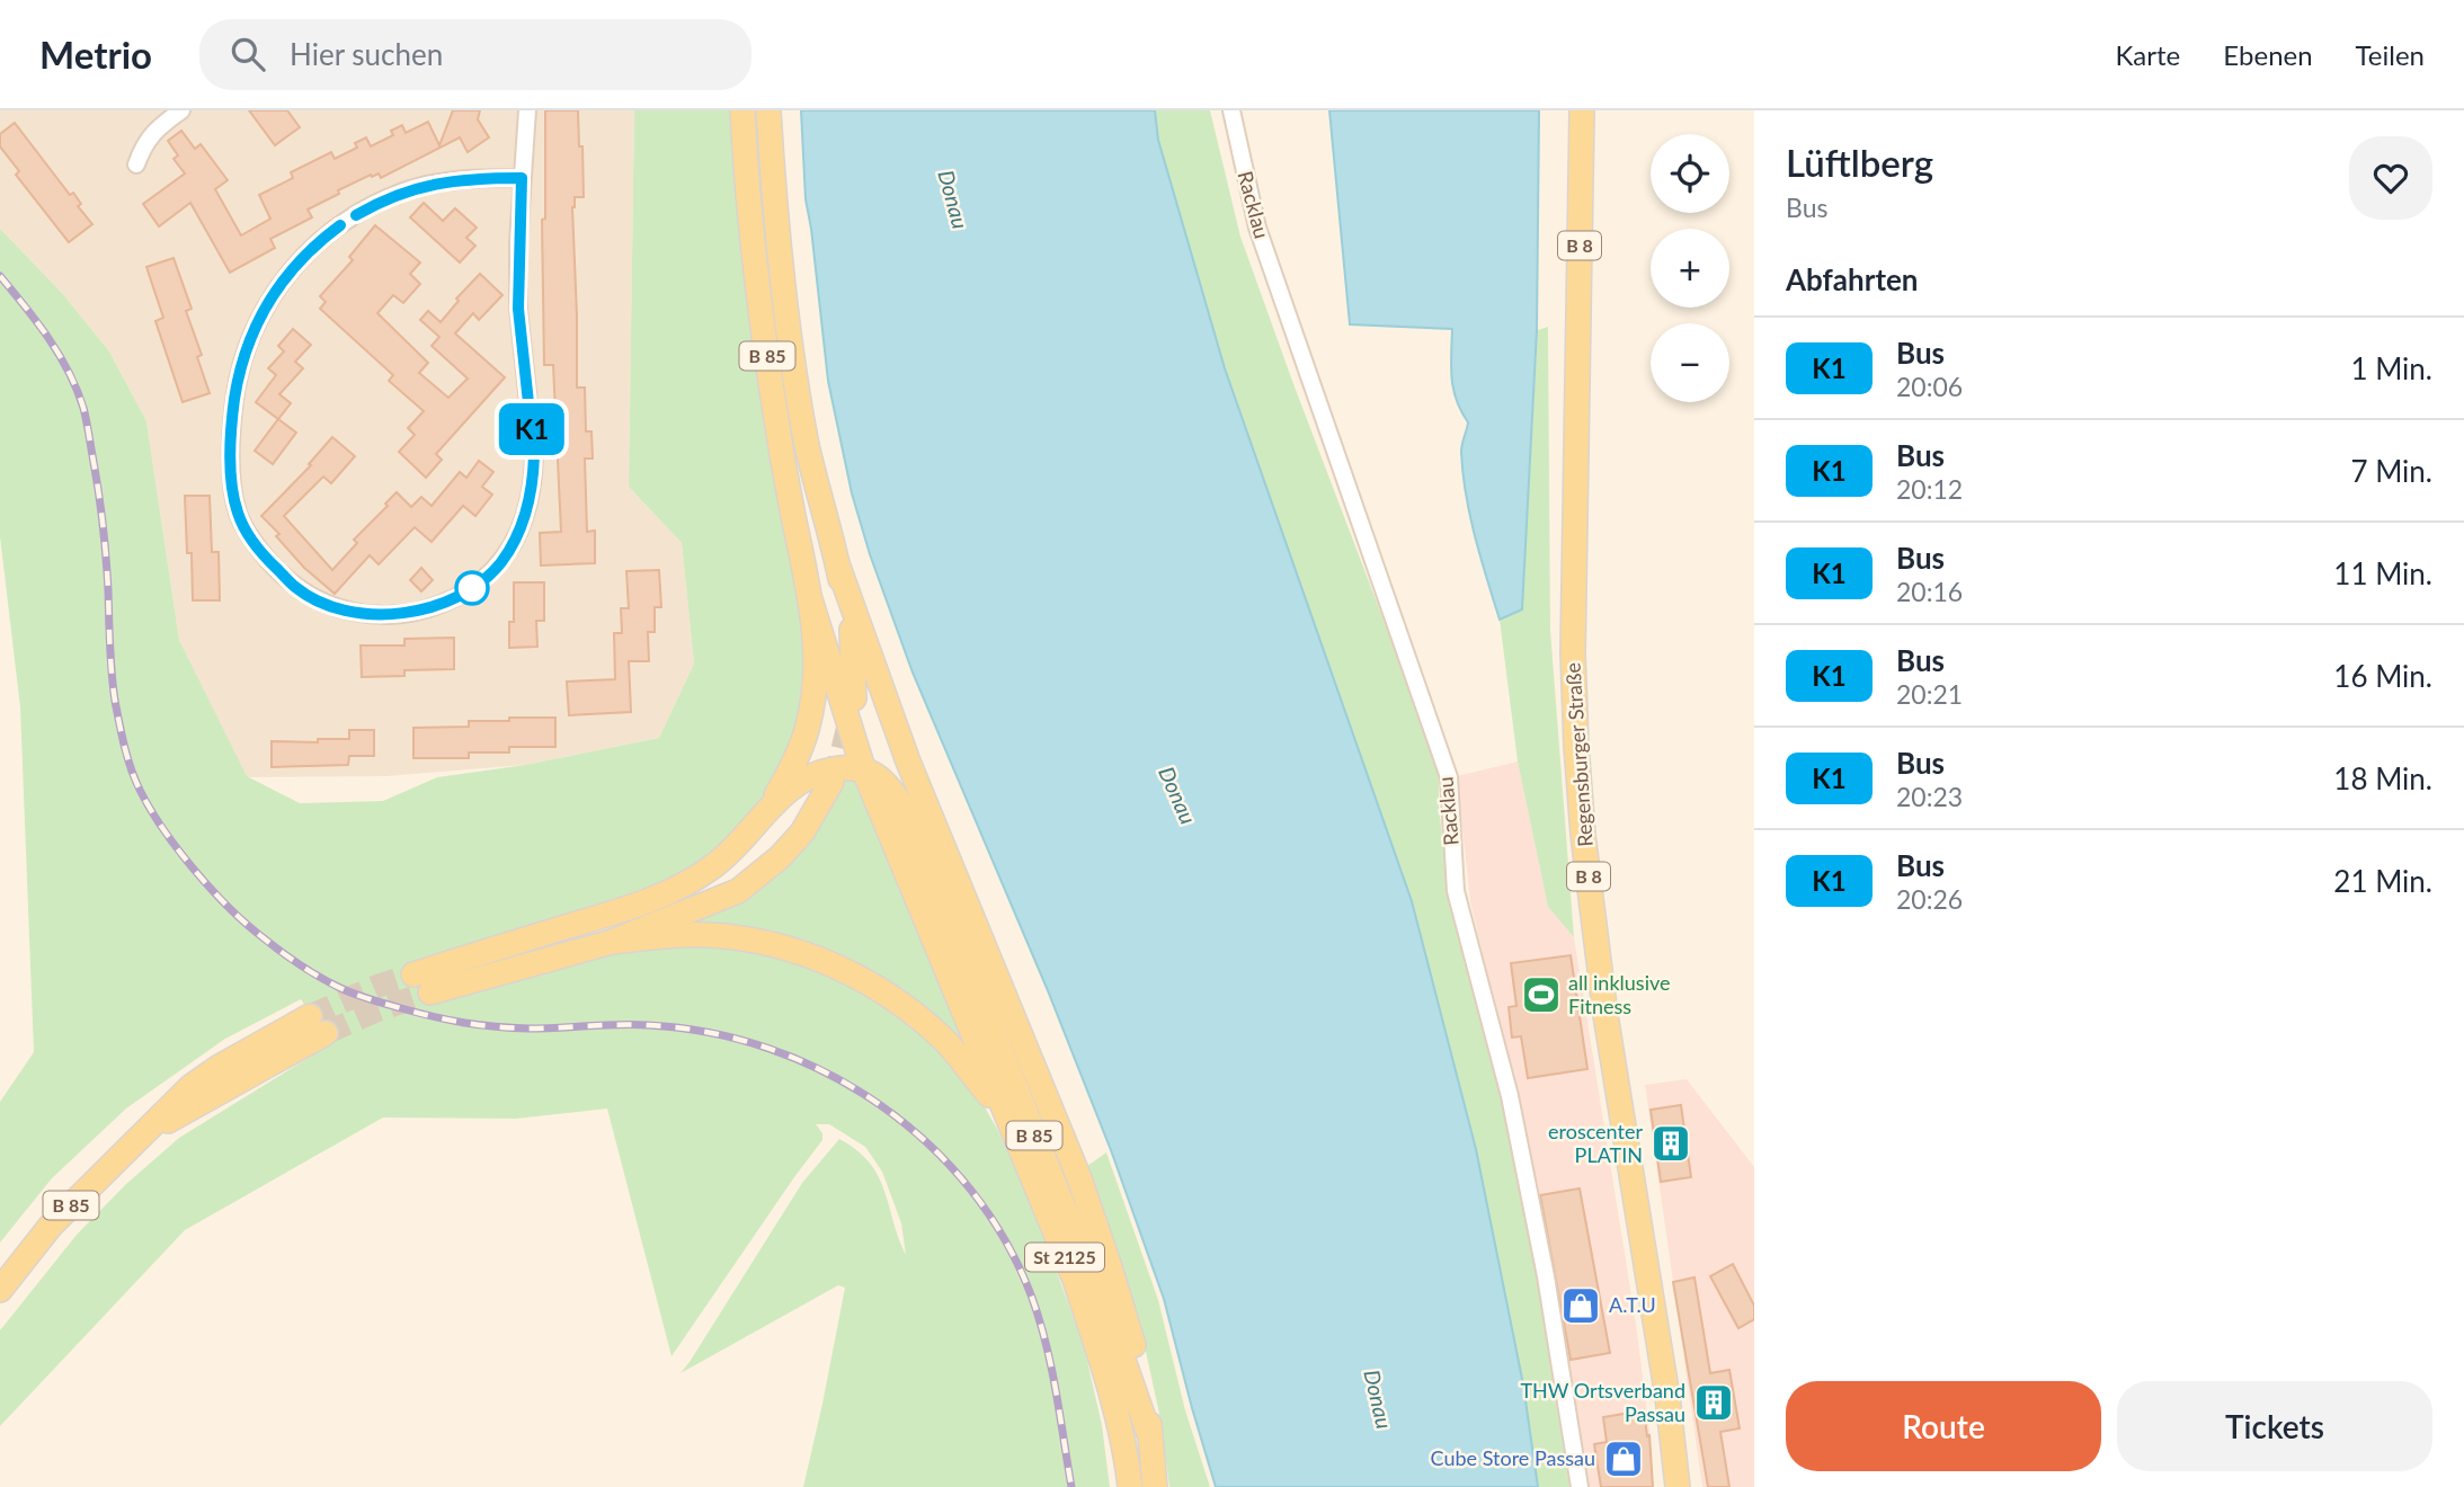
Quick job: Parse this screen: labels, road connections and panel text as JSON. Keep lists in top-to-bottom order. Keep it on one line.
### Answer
{"streets":{"main road":["B 8","B 85","Regensburger Straße","St 2125"],"street":["Racklau"]},"crossings":[["B 85","St 2125"]],"water":["Donau"],"places":{"sports":["all inklusive Fitness"],"building":["eroscenter PLATIN","THW Ortsverband Passau"],"shop":["A.T.U","Cube Store Passau"]},"lines":["bus line K1"],"page":{"header":"Metrio","search":"Hier suchen","nav":["Karte","Ebenen","Teilen"],"on_map":"K1","heading":[["Lüftlberg","Bus"],"Abfahrten"],"map_buttons":["+","−"],"list":[{"mark":"K1","name":"Bus","note":"20:06","value":"1 Min."},{"mark":"K1","name":"Bus","note":"20:12","value":"7 Min."},{"mark":"K1","name":"Bus","note":"20:16","value":"11 Min."},{"mark":"K1","name":"Bus","note":"20:21","value":"16 Min."},{"mark":"K1","name":"Bus","note":"20:23","value":"18 Min."},{"mark":"K1","name":"Bus","note":"20:26","value":"21 Min."}],"buttons":["Route","Tickets"]}}
